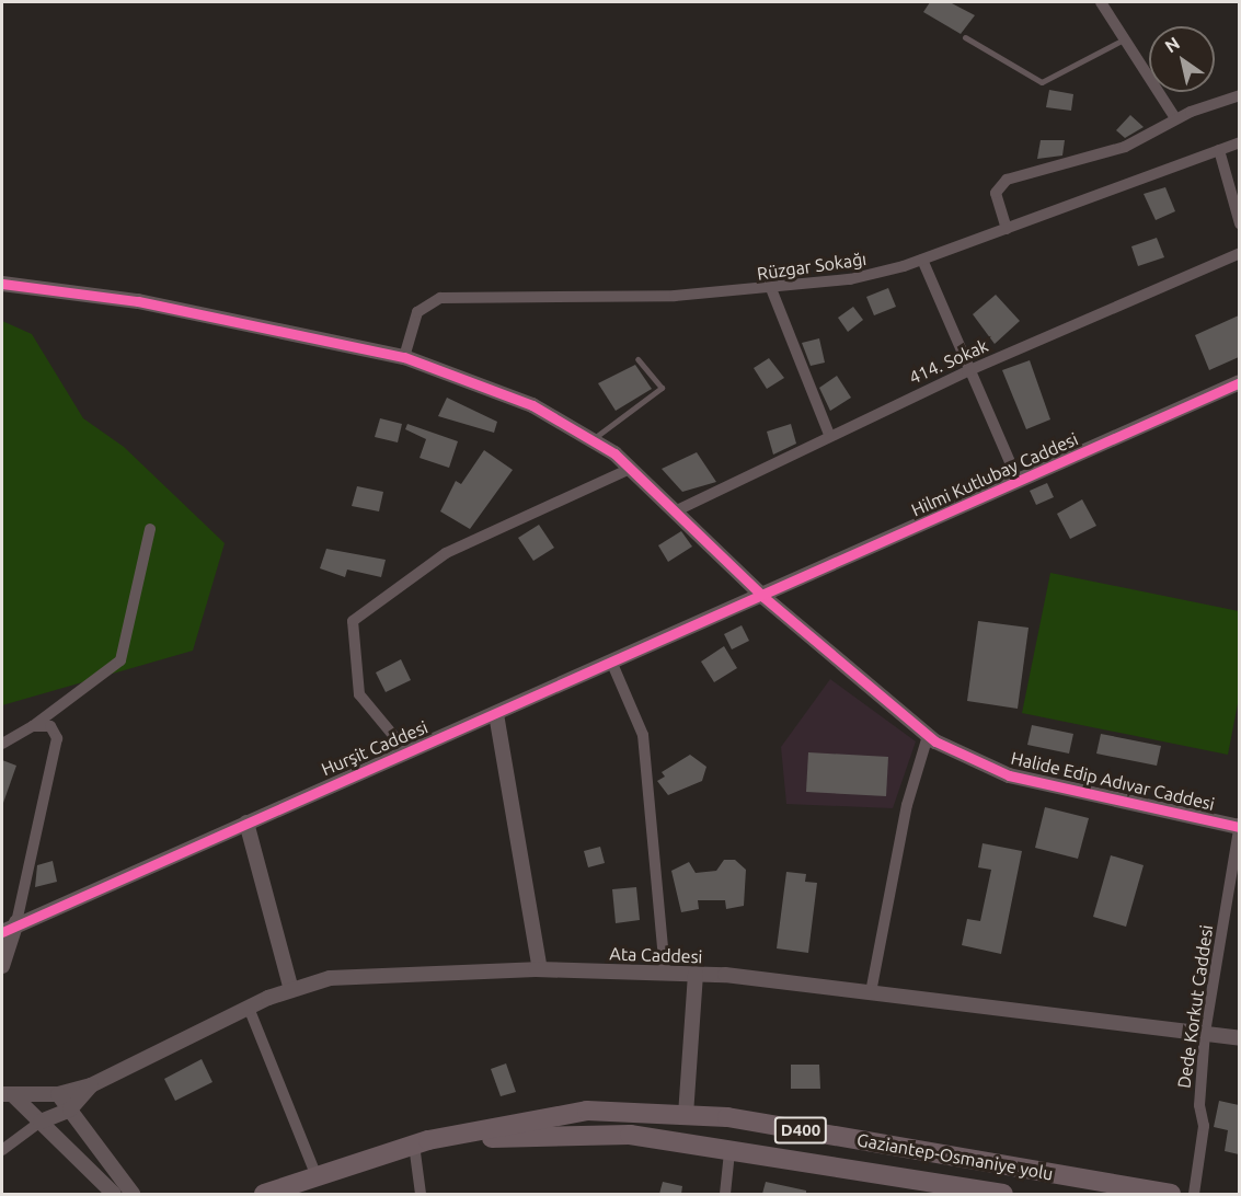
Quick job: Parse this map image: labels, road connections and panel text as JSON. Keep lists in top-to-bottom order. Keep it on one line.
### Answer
{"streets":{"highway":["D400","Gaziantep-Osmaniye yolu"],"street":["Rüzgar Sokağı","414. Sokak","Hilmi Kutlubay Caddesi","Hurşit Caddesi","Halide Edip Adıvar Caddesi","Ata Caddesi","Dede Korkut Caddesi"]},"crossings":[["Rüzgar Sokağı","Halide Edip Adıvar Caddesi"],["414. Sokak","Halide Edip Adıvar Caddesi"],["Hilmi Kutlubay Caddesi","Hurşit Caddesi"],["Hilmi Kutlubay Caddesi","Halide Edip Adıvar Caddesi"],["Hurşit Caddesi","Halide Edip Adıvar Caddesi"],["Halide Edip Adıvar Caddesi","Dede Korkut Caddesi"],["Ata Caddesi","Dede Korkut Caddesi"]],"north":"top left"}
